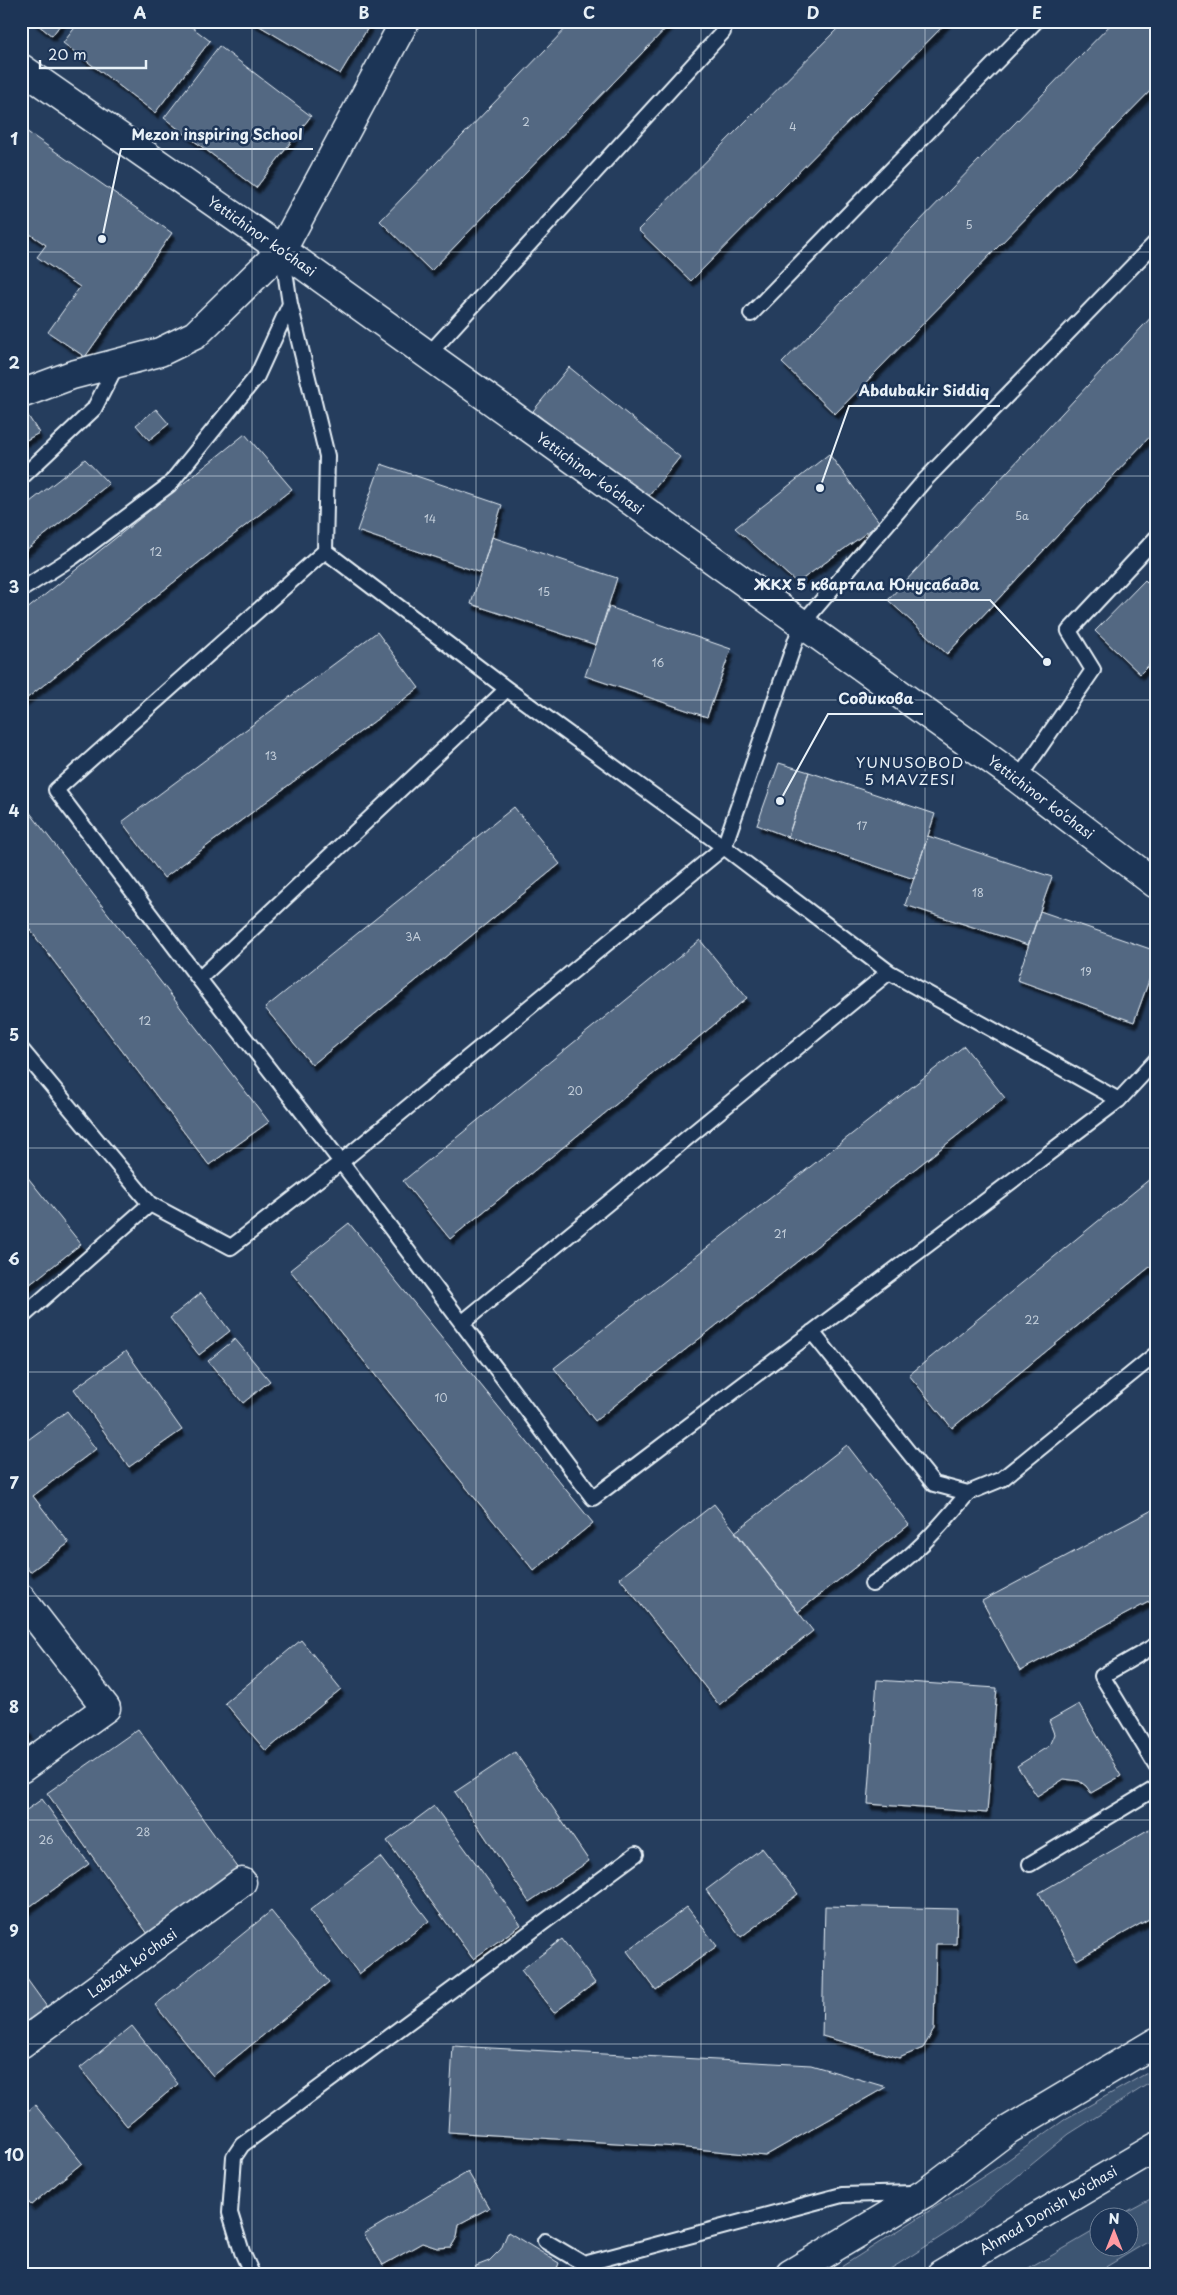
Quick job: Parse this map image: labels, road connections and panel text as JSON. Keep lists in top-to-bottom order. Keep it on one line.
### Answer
{"streets":{"street":["Yettichinor ko‘chasi","Labzak ko'chasi","Ahmad Donish ko'chasi"]},"districts":["YUNUSOBOD 5 MAVZESI"],"places":["Mezon inspiring School","Abdubakir Siddiq","ЖКХ 5 квартала Юнусабада","Содикова"],"house_numbers":["2","4","5","5а","14","12","15","16","13","17","18","3А","19","12","20","21","22","10","28","26"],"scale_bar":"20 m","north":"top","grid":{"columns":["A","B","C","D","E"],"rows":["1","2","3","4","5","6","7","8","9","10"]}}
